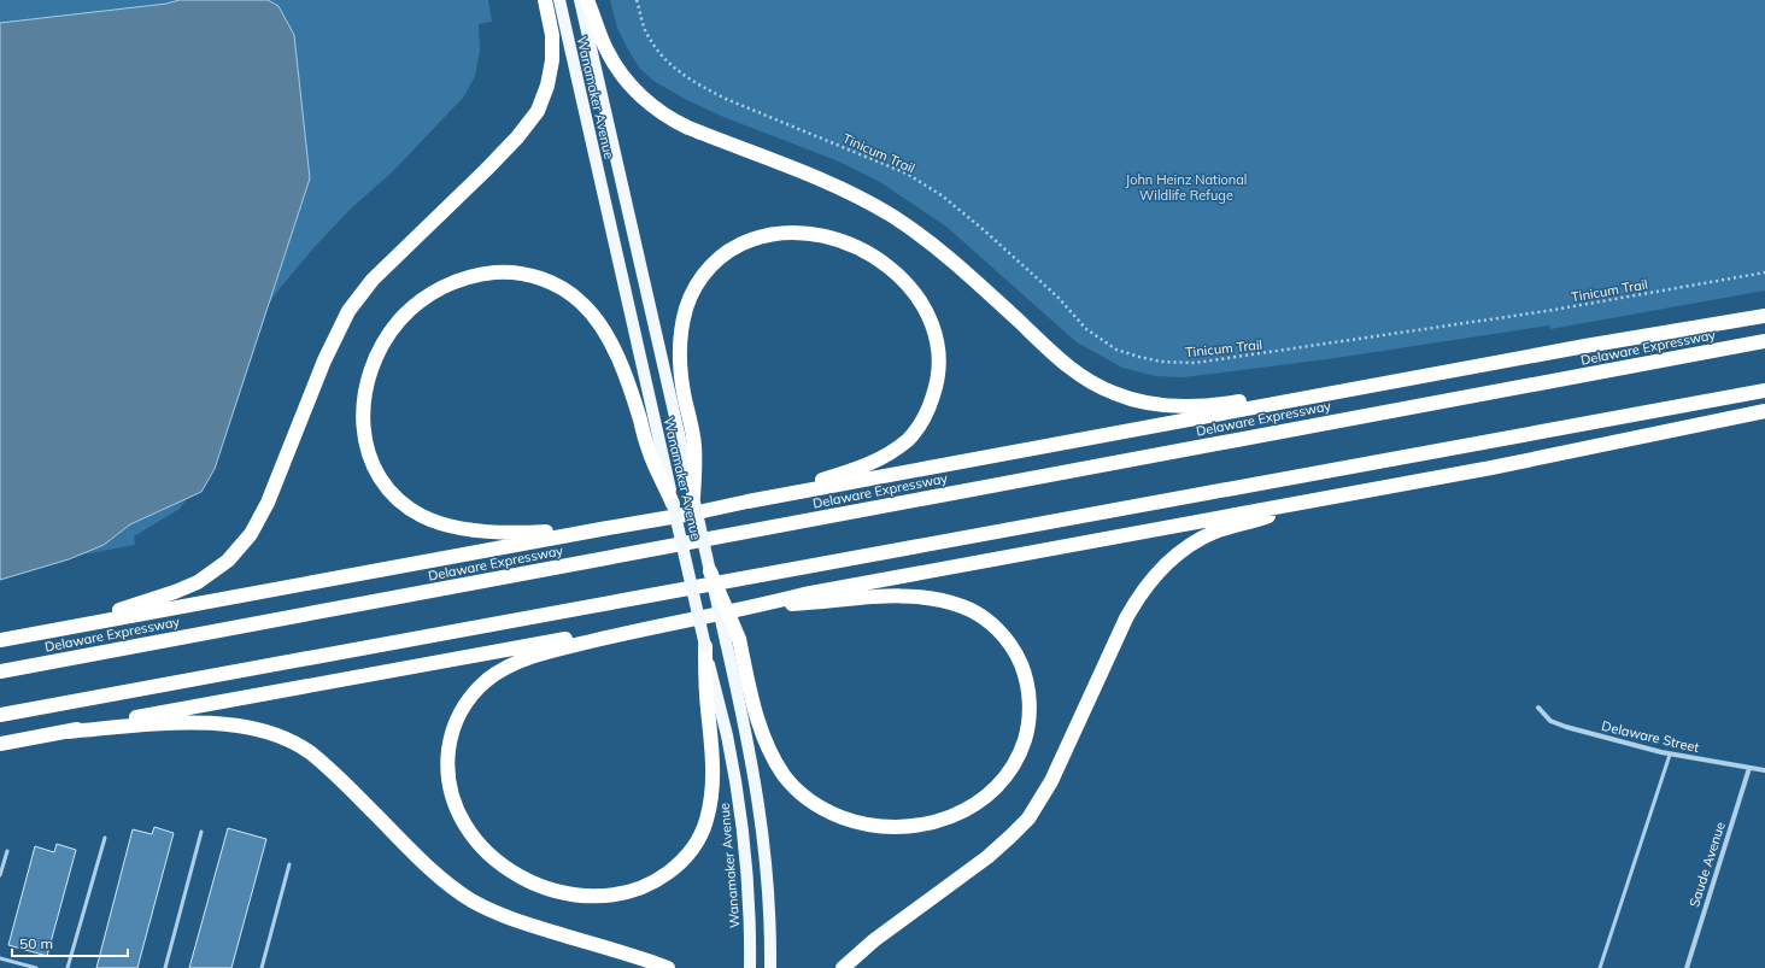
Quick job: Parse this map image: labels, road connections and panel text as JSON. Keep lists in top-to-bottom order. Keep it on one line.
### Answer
{"streets":{"highway":["Delaware Expressway"],"main road":["Wanamaker Avenue"],"street":["Delaware Street","Saude Avenue"],"path":["Tinicum Trail"]},"crossings":[["Delaware Street","Saude Avenue"]],"parks":["John Heinz National Wildlife Refuge"],"scale_bar":"50 m"}
